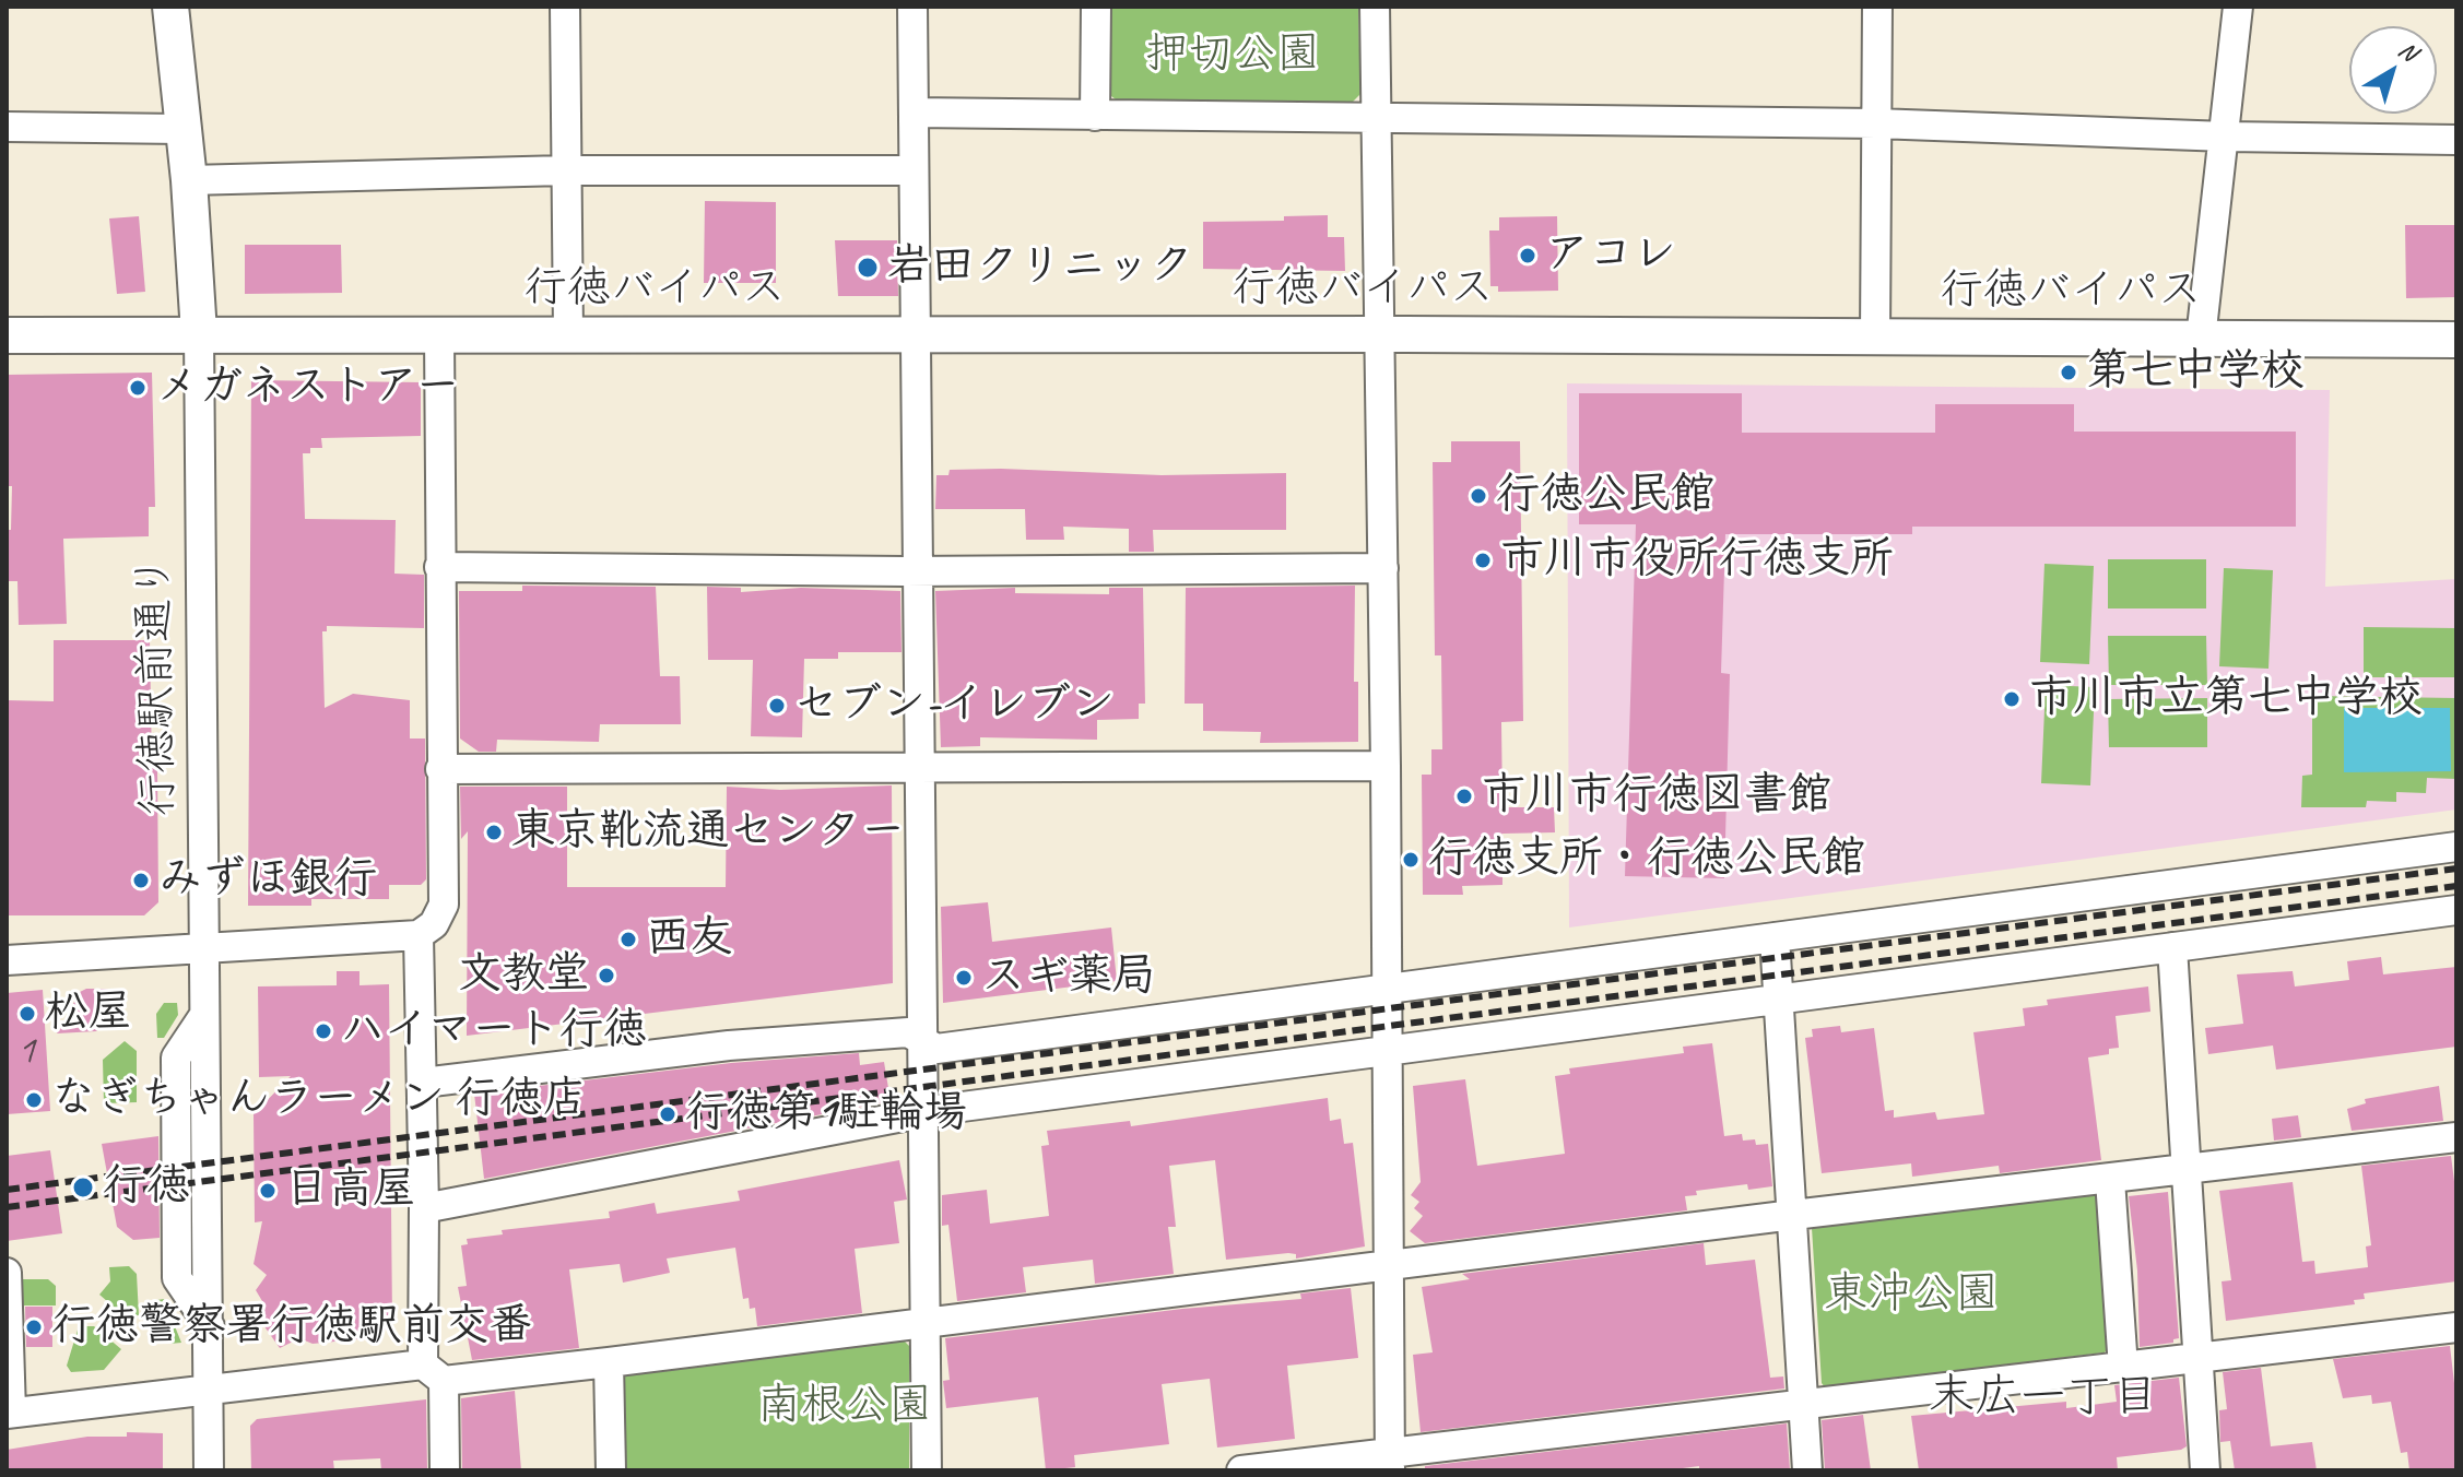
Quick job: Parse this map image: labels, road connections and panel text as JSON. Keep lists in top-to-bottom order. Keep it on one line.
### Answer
{"streets":{"main road":["行徳バイパス","行徳駅前通り"]},"crossings":[["行徳バイパス","行徳駅前通り"]],"districts":["末広一丁目"],"parks":["押切公園","東沖公園","南根公園"],"places":["アコレ","岩田クリニック","第七中学校","メガネストアー","行徳公民館","市川市役所行徳支所","市川市立第七中学校","セブン-イレブン","市川市行徳図書館","東京靴流通センター","行徳支所・行徳公民館","みずほ銀行","西友","文教堂","スギ薬局","松屋","ハイマート行徳","なぎちゃんラーメン 行徳店","行徳第1駐輪場","行徳","日高屋","行徳警察署行徳駅前交番"],"house_numbers":["1"],"north":"top right"}
